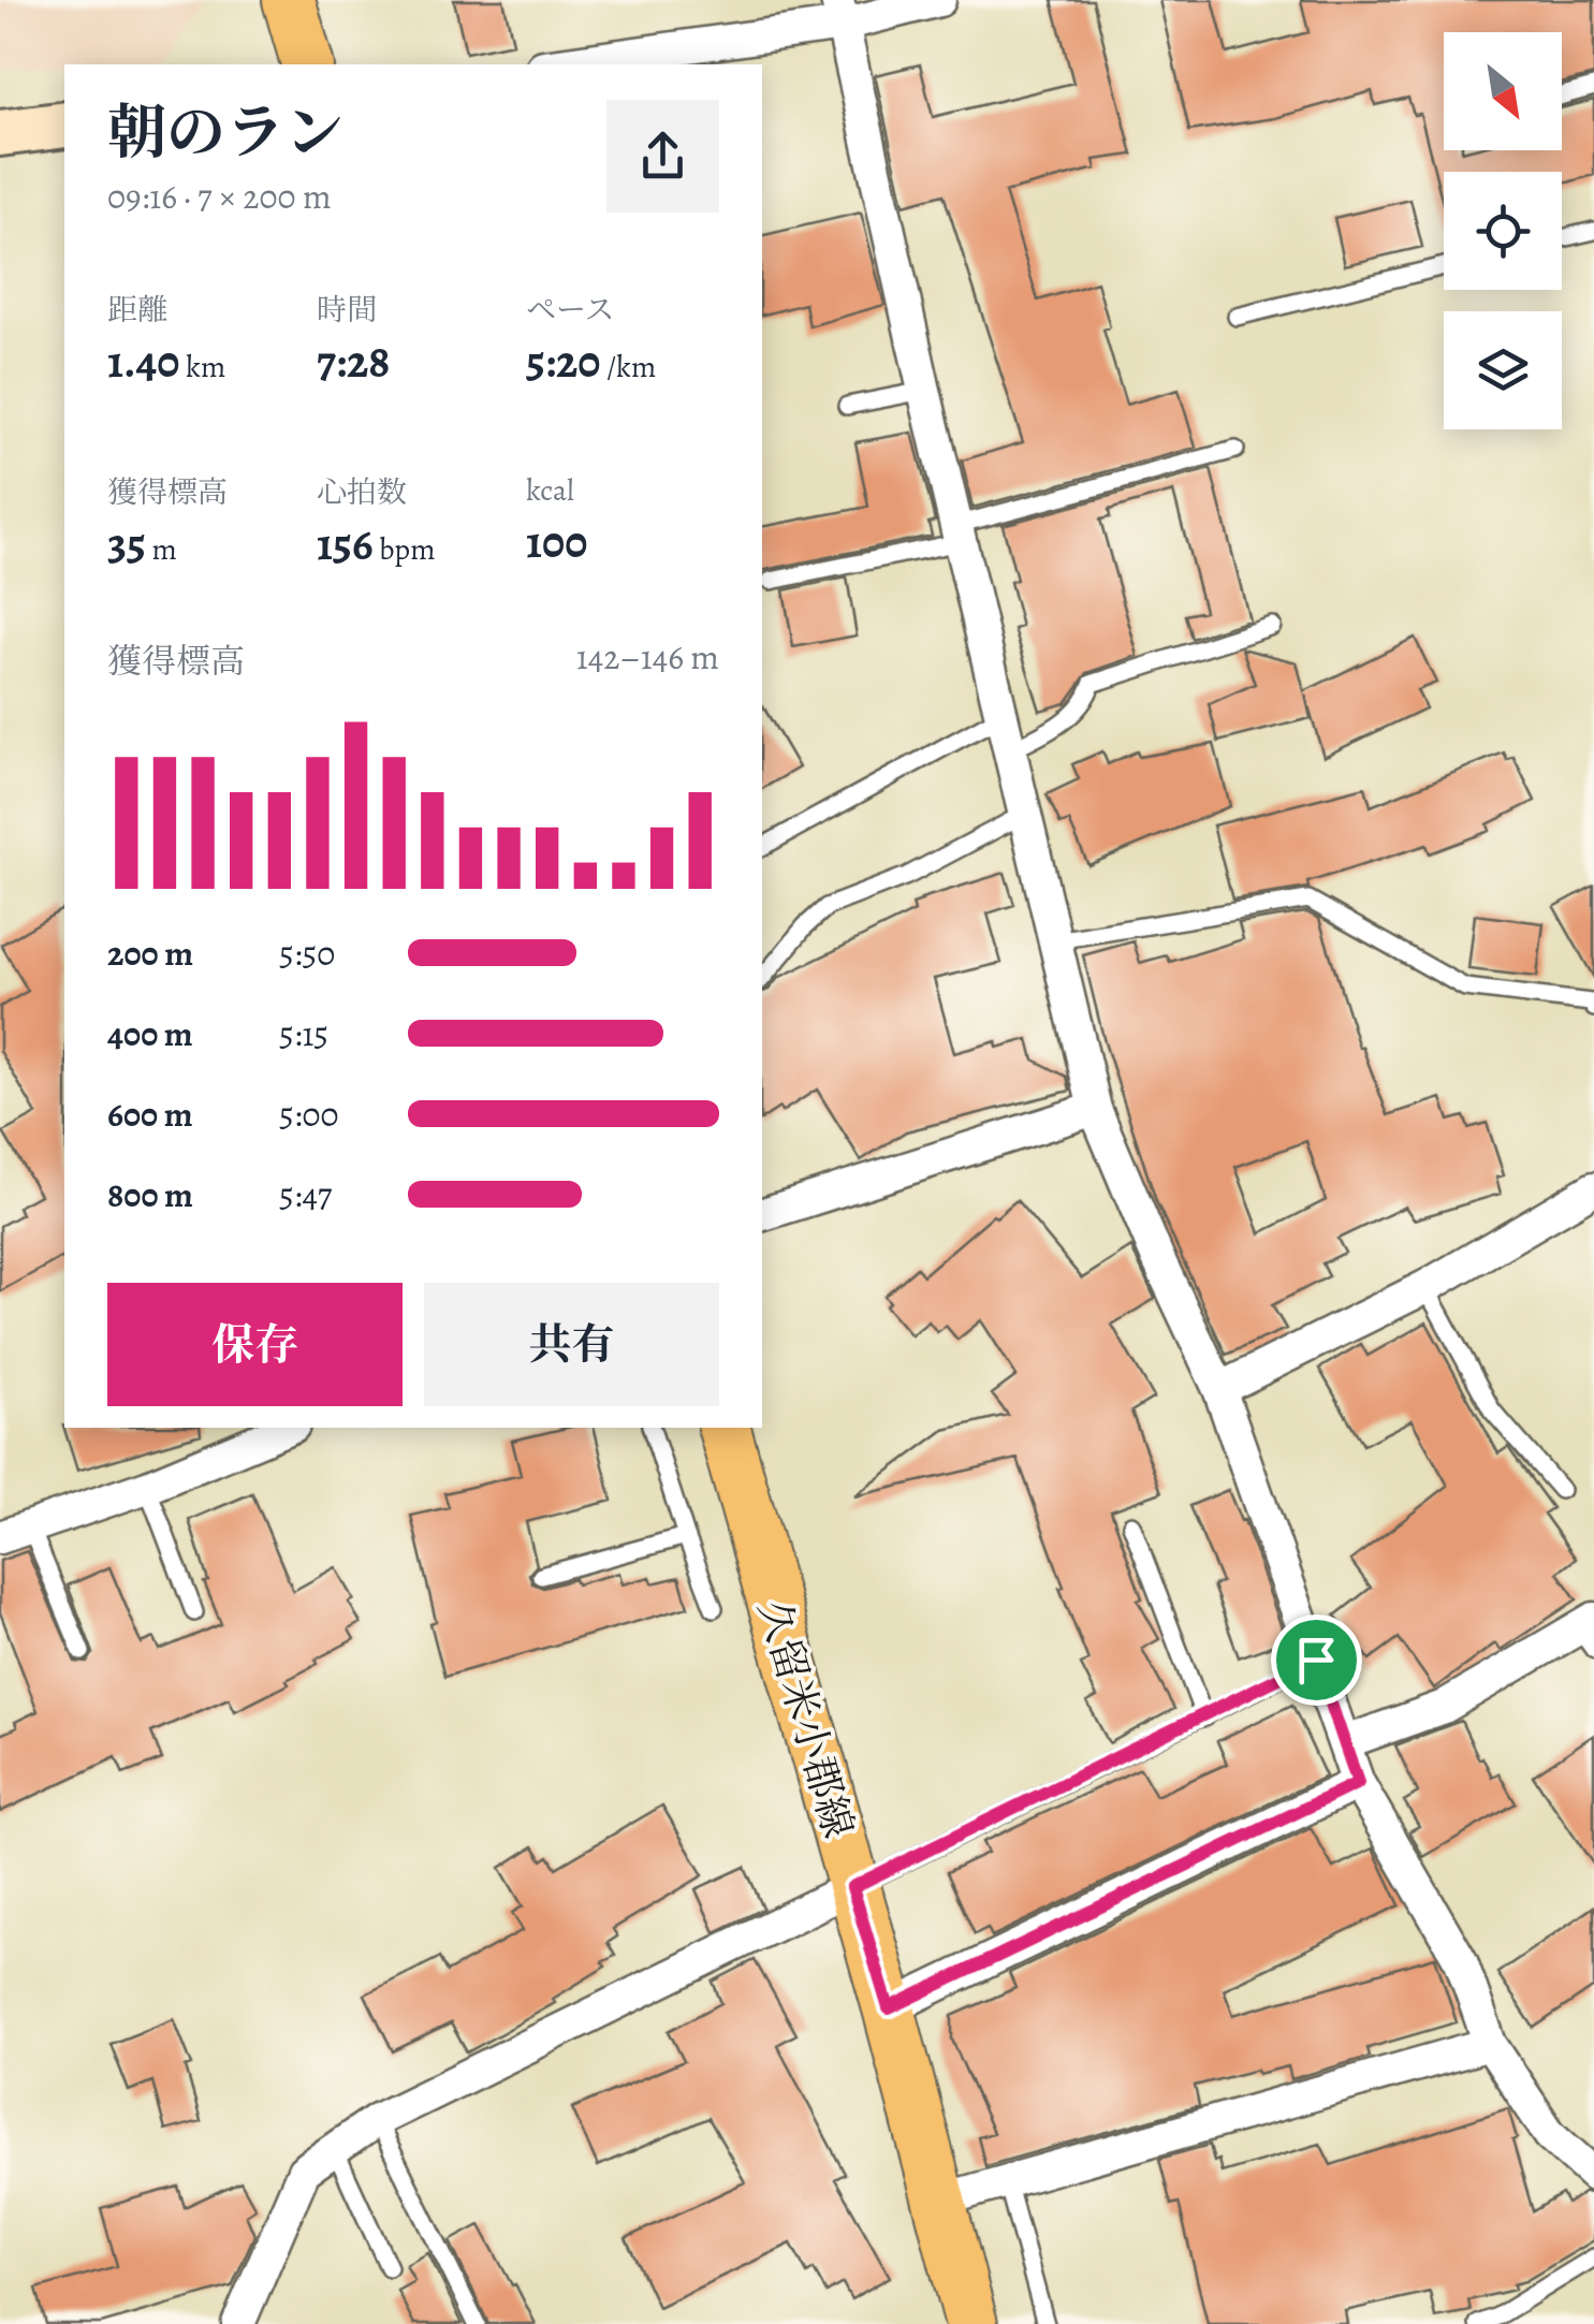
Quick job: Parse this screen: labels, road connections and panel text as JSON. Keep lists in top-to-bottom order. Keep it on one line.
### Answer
{"streets":{"main road":["久留米小郡線"]},"north":"bottom right","page":{"heading":["朝のラン","09:16 · 7 × 200 m"],"stats":[["距離","1.40 km"],["時間","7:28"],["ペース","5:20 /km"],["獲得標高","35 m"],["心拍数","156 bpm"],["kcal","100"]],"chart":["獲得標高","142–146 m"],"list":[{"name":"200 m","note":"5:50"},{"name":"400 m","note":"5:15"},{"name":"600 m","note":"5:00"},{"name":"800 m","note":"5:47"}],"buttons":["保存","共有"]}}
